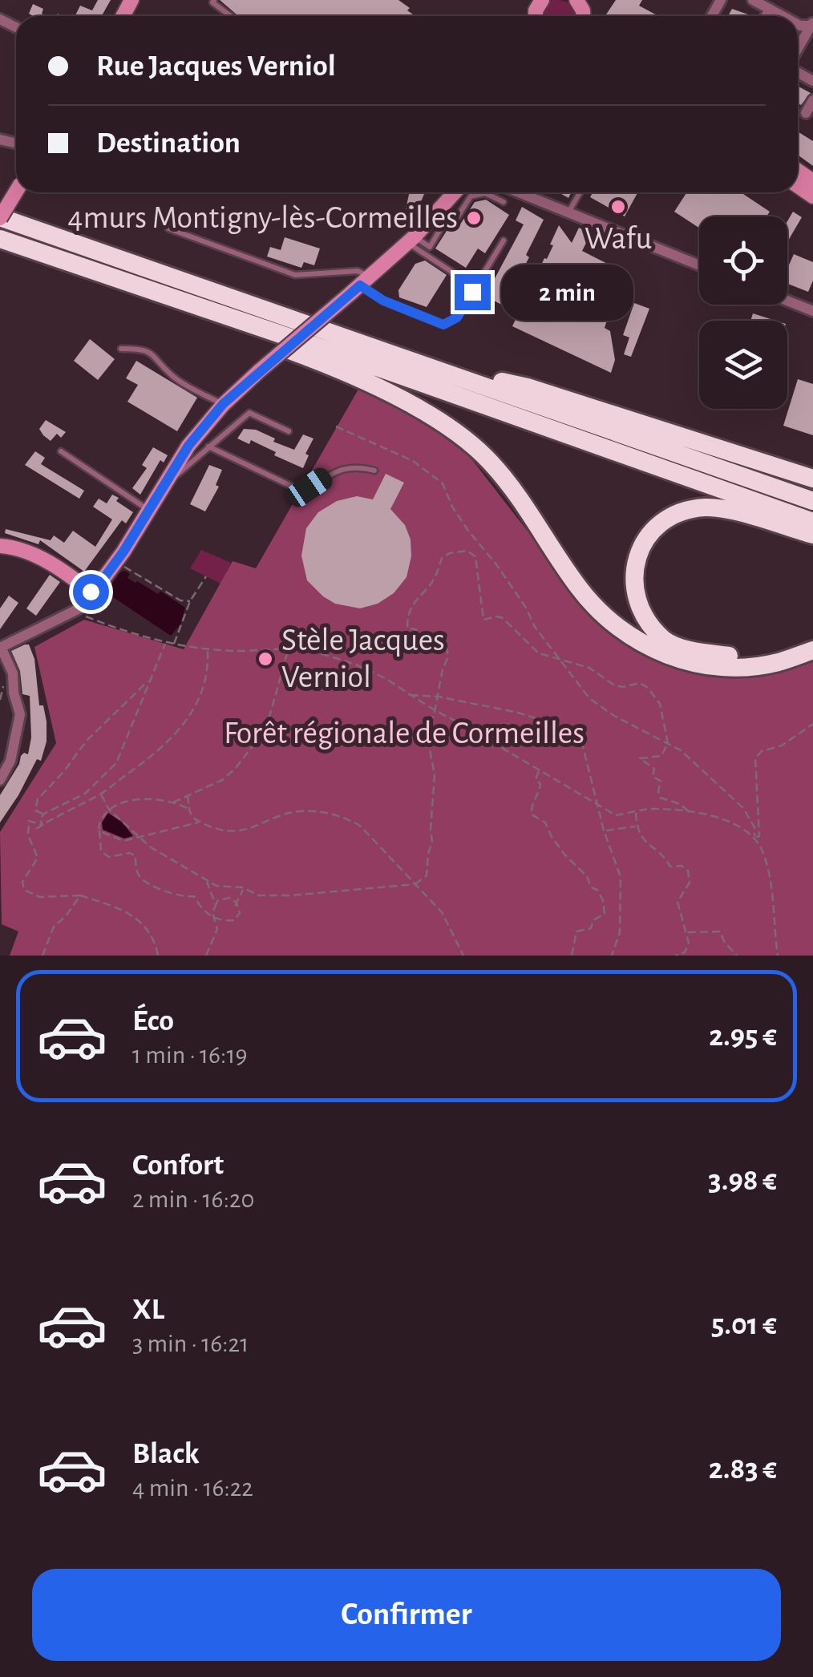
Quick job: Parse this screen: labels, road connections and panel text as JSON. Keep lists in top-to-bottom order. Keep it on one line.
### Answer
{"parks":["Forêt régionale de Cormeilles"],"places":["Wafu","4murs Montigny-lès-Cormeilles","Stèle Jacques Verniol"],"page":{"banner":["Rue Jacques Verniol","Destination"],"bubble":"2 min","list":[{"name":"Éco","note":"1 min · 16:19","value":"2.95 €"},{"name":"Confort","note":"2 min · 16:20","value":"3.98 €"},{"name":"XL","note":"3 min · 16:21","value":"5.01 €"},{"name":"Black","note":"4 min · 16:22","value":"2.83 €"}],"buttons":"Confirmer"}}
